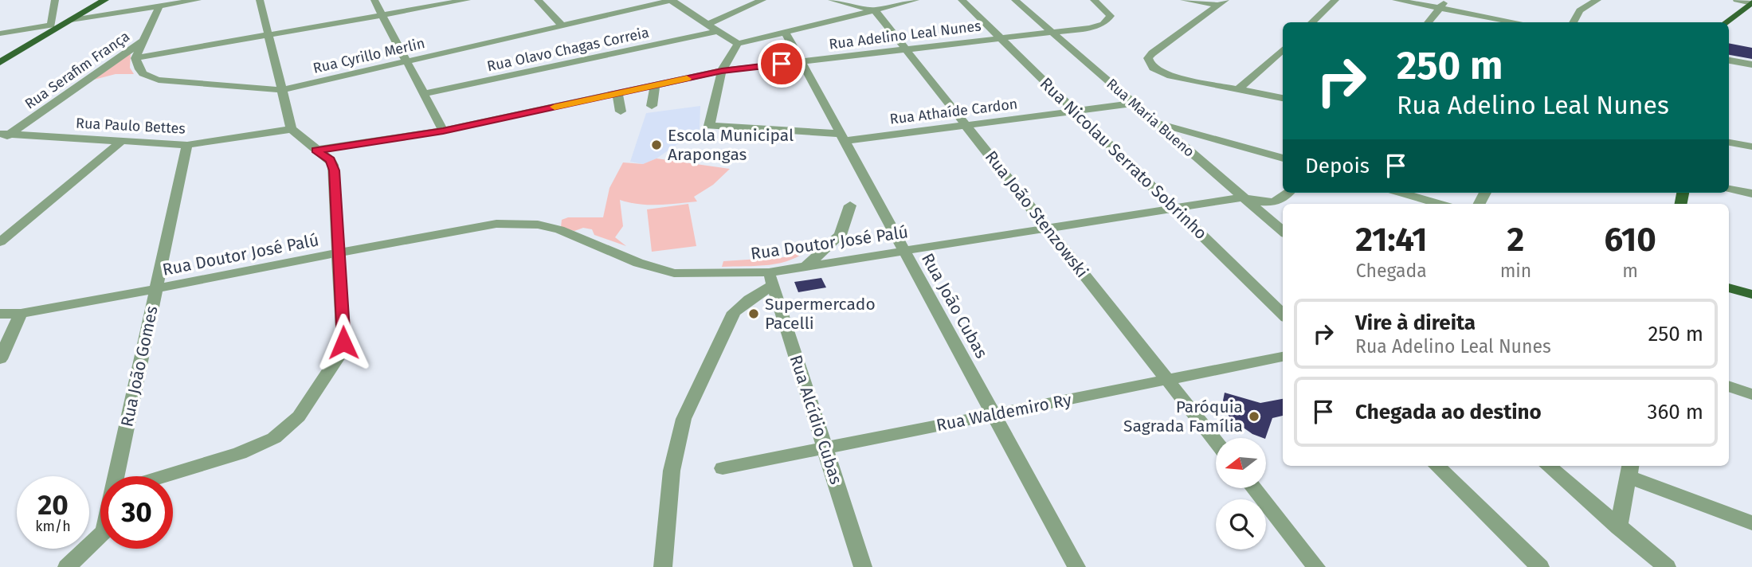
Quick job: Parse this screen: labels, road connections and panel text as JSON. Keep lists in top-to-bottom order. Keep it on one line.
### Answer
{"streets":{"street":["Rua Adelino Leal Nunes","Rua Olavo Chagas Correia","Rua Cyrillo Merlin","Rua Serafim França","Rua Athaíde Cardon","Rua Maria Bueno","Rua Paulo Bettes","Rua Nicolau Serrato Sobrinho","Rua João Stenzowski","Rua Doutor José Palú","Rua João Cubas","Rua João Gomes","Rua Waldemiro Ry","Rua Alcídio Cubas"]},"crossings":[["Rua Adelino Leal Nunes","Rua Athaíde Cardon"],["Rua Adelino Leal Nunes","Rua Maria Bueno"],["Rua Adelino Leal Nunes","Rua Nicolau Serrato Sobrinho"],["Rua Adelino Leal Nunes","Rua João Stenzowski"],["Rua Adelino Leal Nunes","Rua João Cubas"],["Rua Serafim França","Rua Paulo Bettes"],["Rua Athaíde Cardon","Rua Maria Bueno"],["Rua Athaíde Cardon","Rua Nicolau Serrato Sobrinho"],["Rua Athaíde Cardon","Rua João Stenzowski"],["Rua Athaíde Cardon","Rua João Cubas"],["Rua Maria Bueno","Rua Doutor José Palú"],["Rua Paulo Bettes","Rua João Gomes"],["Rua Nicolau Serrato Sobrinho","Rua Doutor José Palú"],["Rua João Stenzowski","Rua Doutor José Palú"],["Rua João Stenzowski","Rua Waldemiro Ry"],["Rua Doutor José Palú","Rua João Cubas"],["Rua Doutor José Palú","Rua João Gomes"],["Rua Doutor José Palú","Rua Alcídio Cubas"],["Rua João Cubas","Rua Waldemiro Ry"],["Rua Waldemiro Ry","Rua Alcídio Cubas"]],"places":["Escola Municipal Arapongas","Supermercado Pacelli","Paróquia Sagrada Família"],"north":"left","page":{"turn":["250 m","Rua Adelino Leal Nunes"],"then":"Depois","eta":["21:41","Chegada","2","min","610","m"],"list":[{"name":"Vire à direita","note":"Rua Adelino Leal Nunes","value":"250 m"},{"name":"Chegada ao destino","value":"360 m"}],"speed":"20 km/h","limit":"30"}}
